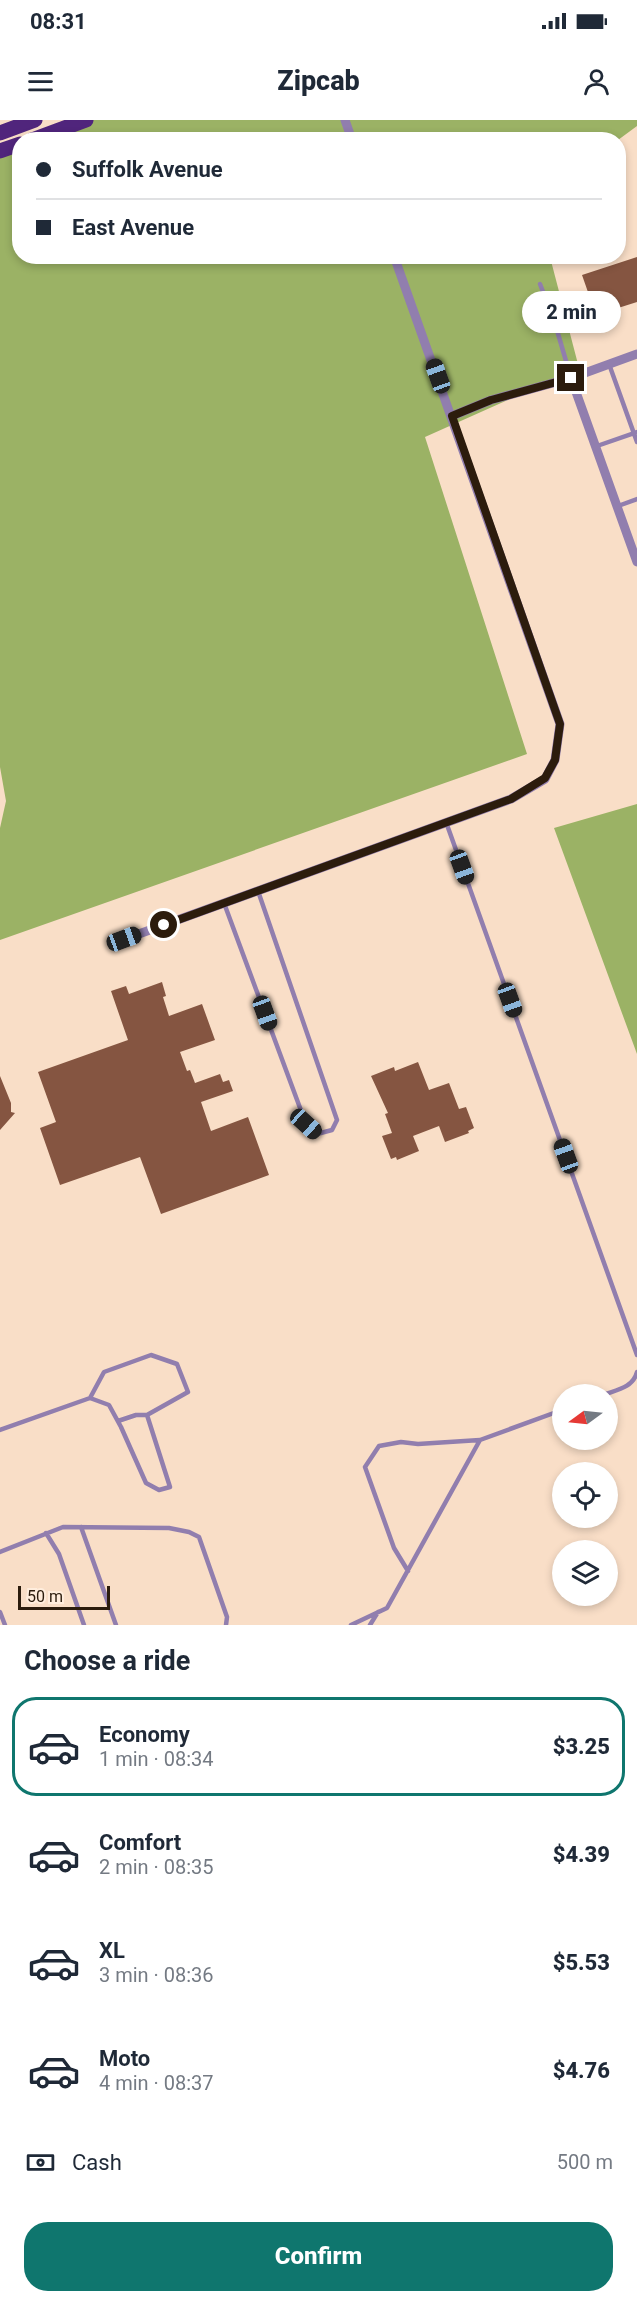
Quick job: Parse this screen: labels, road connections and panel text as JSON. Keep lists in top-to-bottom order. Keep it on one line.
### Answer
{"scale_bar":"50 m","north":"left","page":{"status":"08:31","header":"Zipcab","banner":["Suffolk Avenue","East Avenue"],"bubble":"2 min","scale":"50 m","heading":"Choose a ride","list":[{"name":"Economy","note":"1 min · 08:34","value":"$3.25"},{"name":"Comfort","note":"2 min · 08:35","value":"$4.39"},{"name":"XL","note":"3 min · 08:36","value":"$5.53"},{"name":"Moto","note":"4 min · 08:37","value":"$4.76"}],"pay":["Cash","500 m"],"buttons":"Confirm"}}
